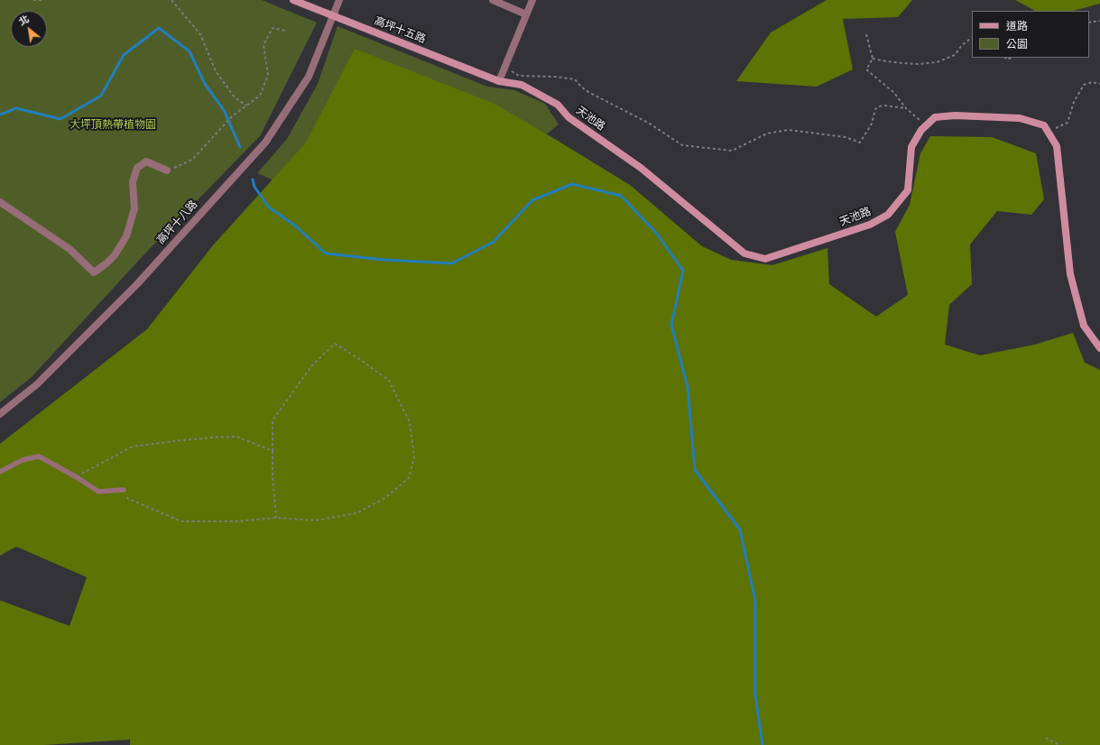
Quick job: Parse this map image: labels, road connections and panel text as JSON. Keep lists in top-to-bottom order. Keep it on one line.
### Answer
{"streets":{"street":["高坪十五路","天池路","高坪十八路"]},"crossings":[["高坪十五路","天池路"],["高坪十五路","高坪十八路"]],"parks":["大坪頂熱帶植物園"],"legend":["道路","公園"],"north":"top left"}
